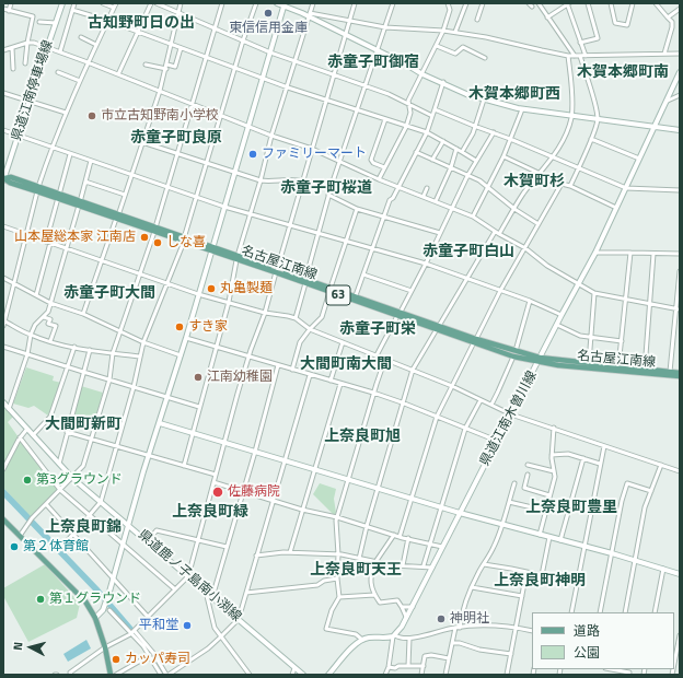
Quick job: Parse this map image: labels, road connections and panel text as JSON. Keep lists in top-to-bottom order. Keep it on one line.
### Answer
{"streets":{"main road":["名古屋江南線","63"],"street":["県道江南停車場線","県道江南木曽川線","県道鹿ノ子島南小渕線"]},"crossings":[["県道江南停車場線","名古屋江南線"],["名古屋江南線","県道江南木曽川線"]],"districts":["古知野町日の出","赤童子町御宿","木賀本郷町南","木賀本郷町西","赤童子町良原","木賀町杉","赤童子町桜道","赤童子町白山","赤童子町大間","赤童子町栄","大間町南大間","大間町新町","上奈良町旭","上奈良町豊里","上奈良町緑","上奈良町錦","上奈良町天王","上奈良町神明"],"places":["東信信用金庫","市立古知野南小学校","ファミリーマート","山本屋総本家 江南店","しな喜","丸亀製麺","すき家","江南幼稚園","第3グラウンド","佐藤病院","第２体育館","第１グラウンド","神明社","平和堂","カッパ寿司"],"legend":["道路","公園"],"north":"left"}
